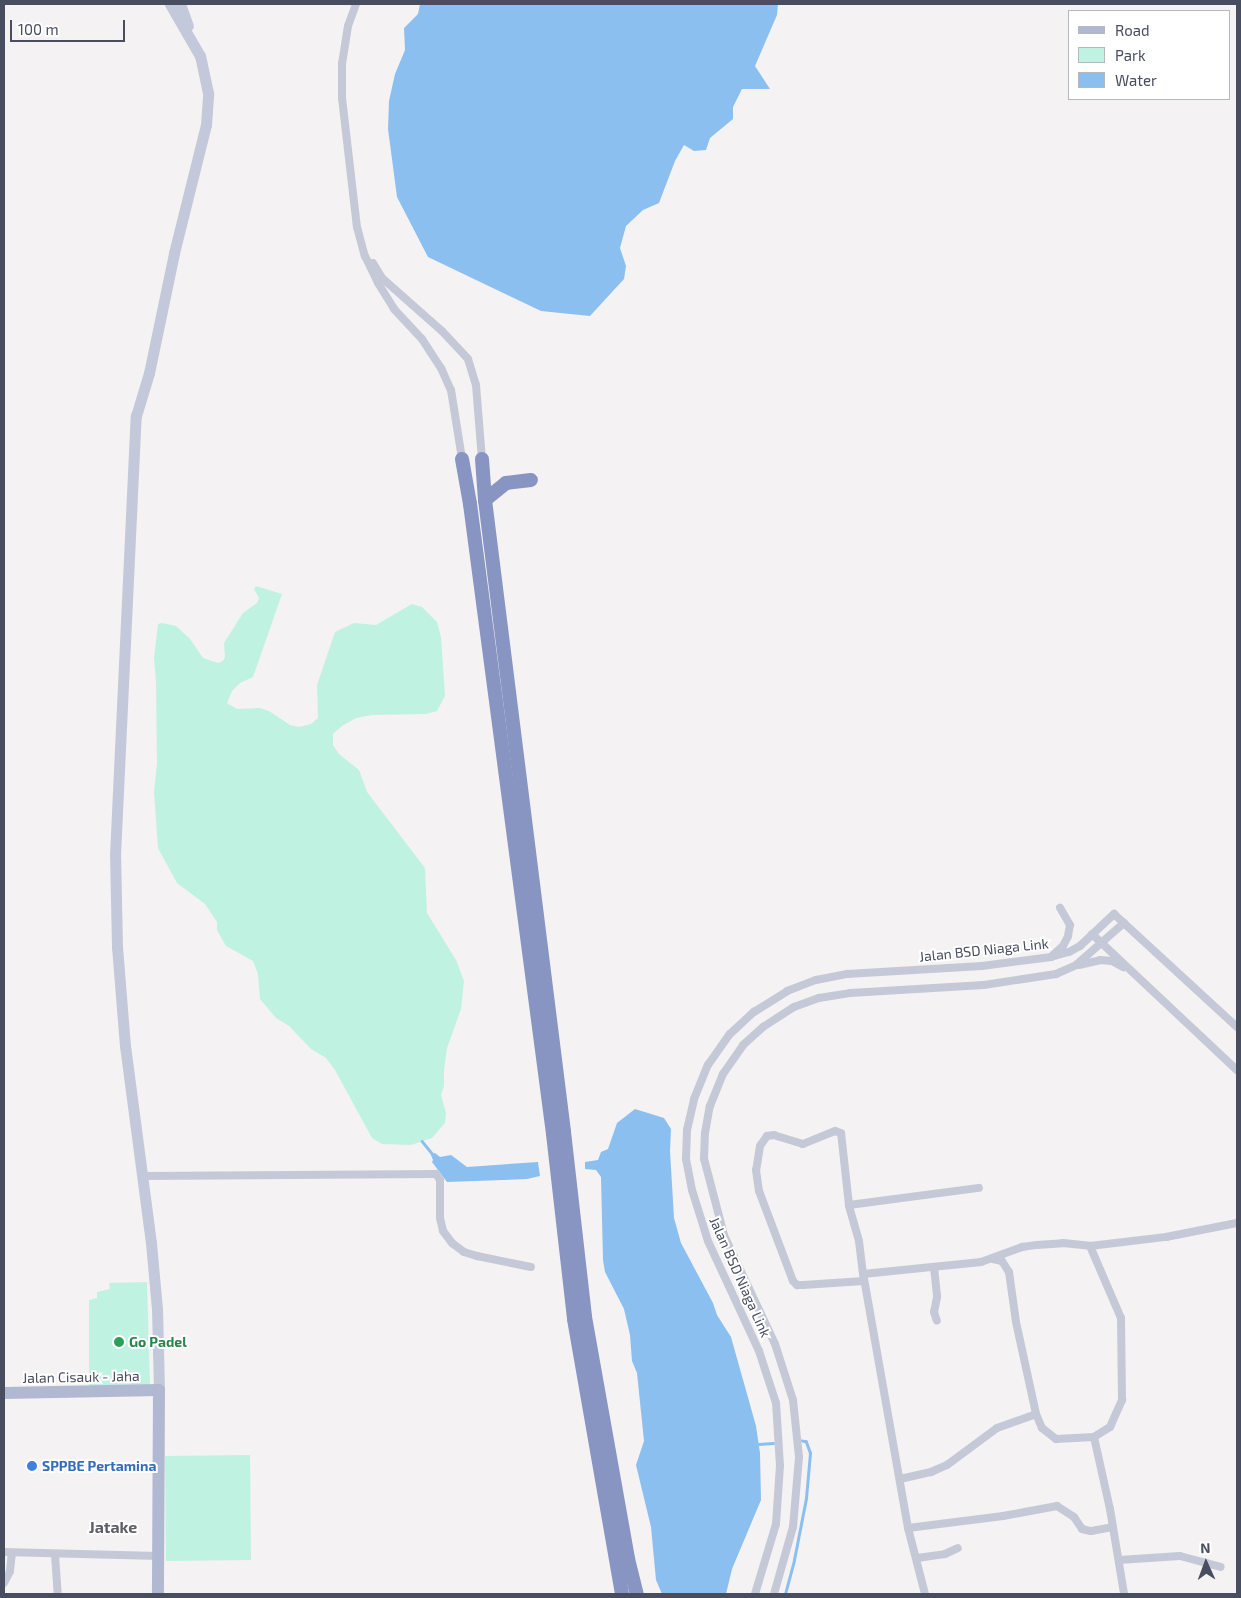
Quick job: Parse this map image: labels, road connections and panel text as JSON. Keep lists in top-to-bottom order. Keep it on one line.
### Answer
{"streets":{"main road":["Jalan Cisauk - Jaha"],"street":["Jalan BSD Niaga Link"]},"districts":["Jatake"],"places":["Go Padel","SPPBE Pertamina"],"legend":["Road","Park","Water"],"scale_bar":"100 m","north":"top"}
